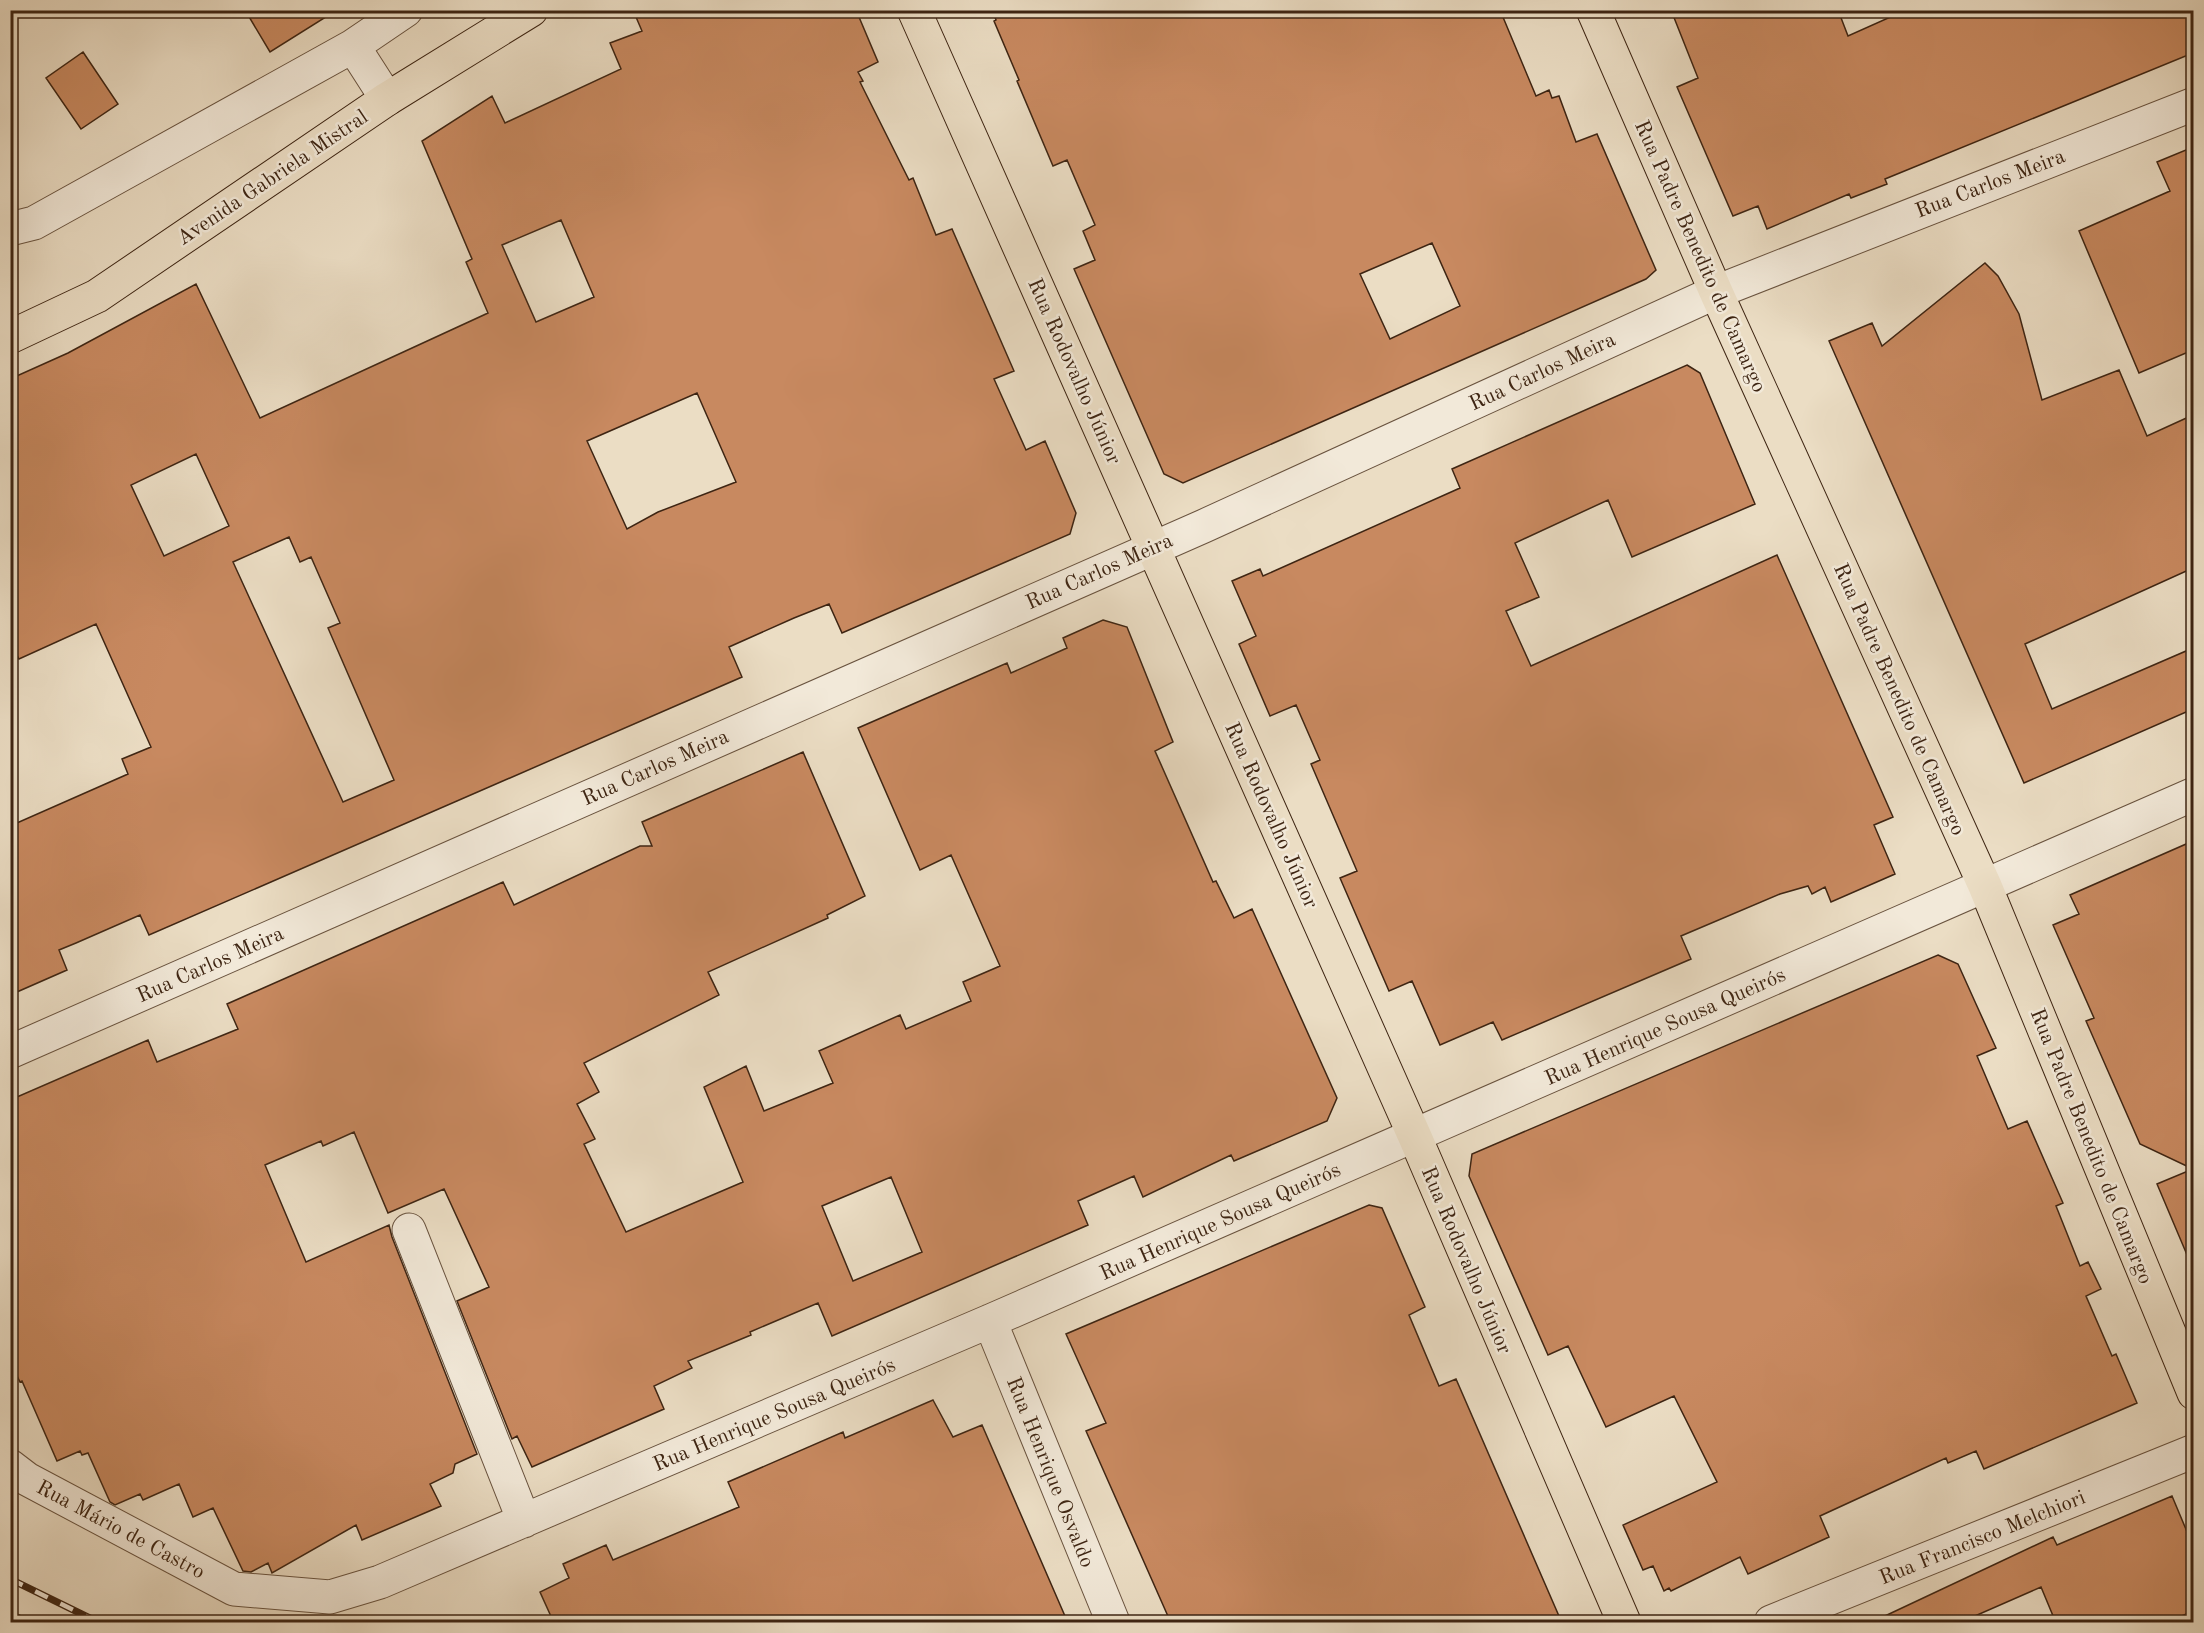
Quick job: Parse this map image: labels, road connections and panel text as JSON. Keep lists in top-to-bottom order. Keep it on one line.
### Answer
{"streets":{"main road":["Avenida Gabriela Mistral","Rua Padre Benedito de Camargo","Rua Rodovalho Júnior"],"street":["Rua Carlos Meira","Rua Henrique Sousa Queirós","Rua Henrique Osvaldo","Rua Mário de Castro","Rua Francisco Melchiori"]},"crossings":[["Rua Carlos Meira","Rua Padre Benedito de Camargo"],["Rua Carlos Meira","Rua Rodovalho Júnior"],["Rua Padre Benedito de Camargo","Rua Henrique Sousa Queirós"],["Rua Rodovalho Júnior","Rua Henrique Sousa Queirós"],["Rua Henrique Sousa Queirós","Rua Henrique Osvaldo"],["Rua Henrique Sousa Queirós","Rua Mário de Castro"]]}
